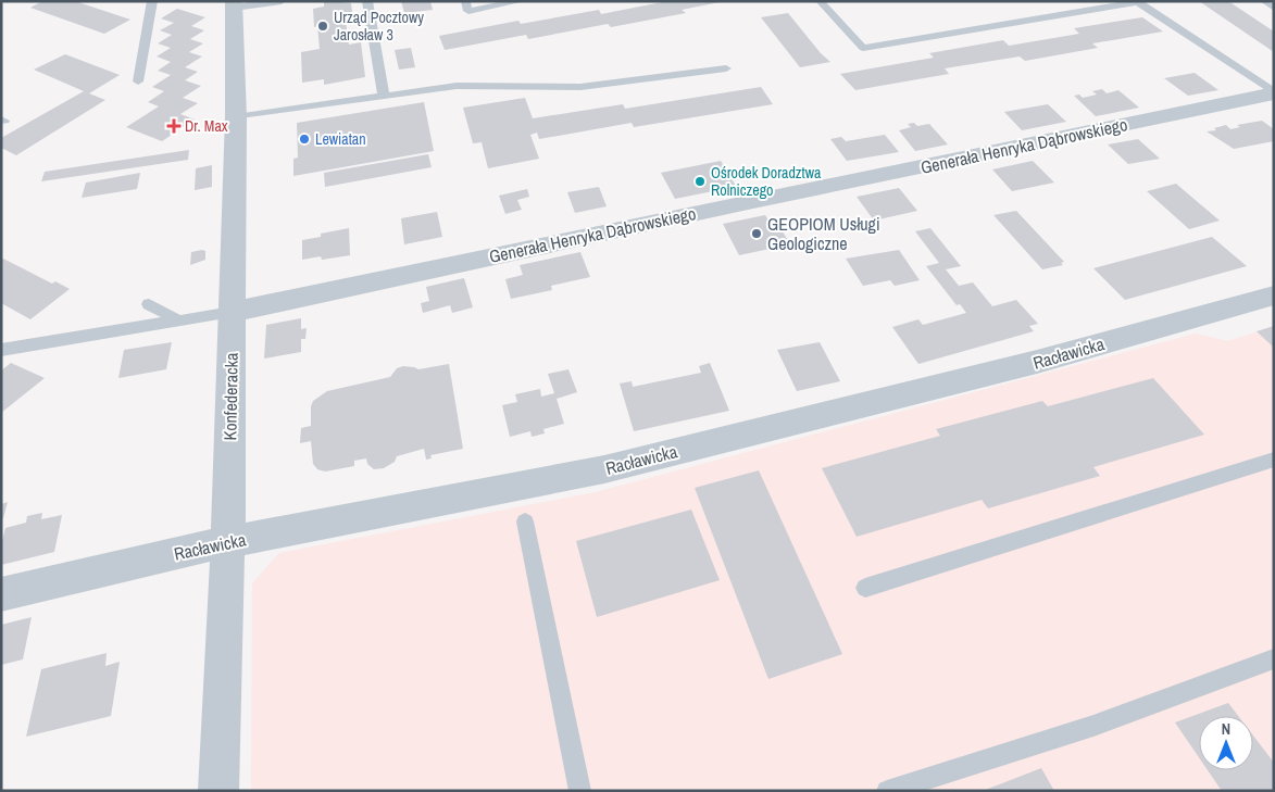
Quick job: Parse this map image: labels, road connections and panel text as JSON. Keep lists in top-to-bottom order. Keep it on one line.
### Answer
{"streets":{"street":["Generała Henryka Dąbrowskiego","Racławicka","Konfederacka"]},"crossings":[["Generała Henryka Dąbrowskiego","Konfederacka"],["Racławicka","Konfederacka"]],"places":{"other":["Urząd Pocztowy Jarosław 3","Lewiatan","Ośrodek Doradztwa Rolniczego","GEOPIOM Usługi Geologiczne"],"health":["Dr. Max"]},"north":"top"}
